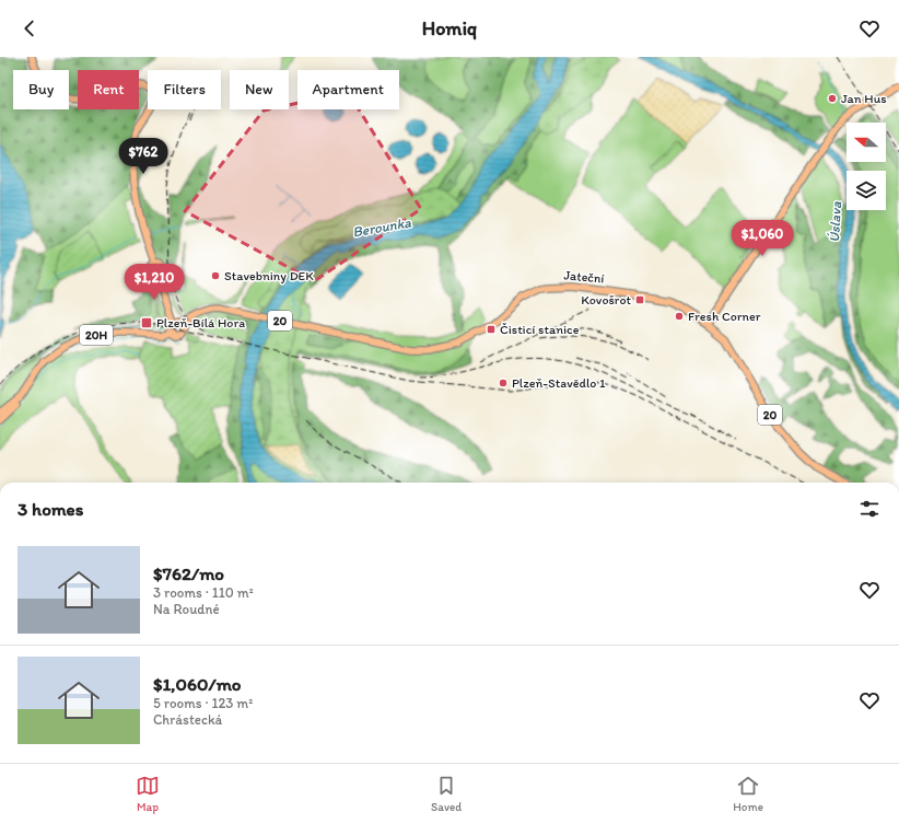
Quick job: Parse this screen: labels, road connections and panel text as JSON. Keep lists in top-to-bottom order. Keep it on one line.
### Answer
{"streets":{"main road":["Jateční","20","20H"]},"crossings":[["Jateční","20"],["Jateční","20H"],["20","20H"]],"water":["Úslava","Berounka"],"places":{"other":["Jan Hus","Stavebniny DEK","Fresh Corner","Plzeň-Stavědlo 1"],"transit":["Kovošrot","Plzeň-Bílá Hora","Čisticí stanice"]},"north":"left","page":{"header":"Homiq","chip":["Buy","Rent","Filters","New","Apartment"],"price":["$762","$1,060","$1,210"],"heading":"3 homes","list":[{"name":"$762/mo","note":"3 rooms · 110 m² · Na Roudné"},{"name":"$1,060/mo","note":"5 rooms · 123 m² · Chrástecká"}],"tabs":["Map","Saved","Home"]}}
